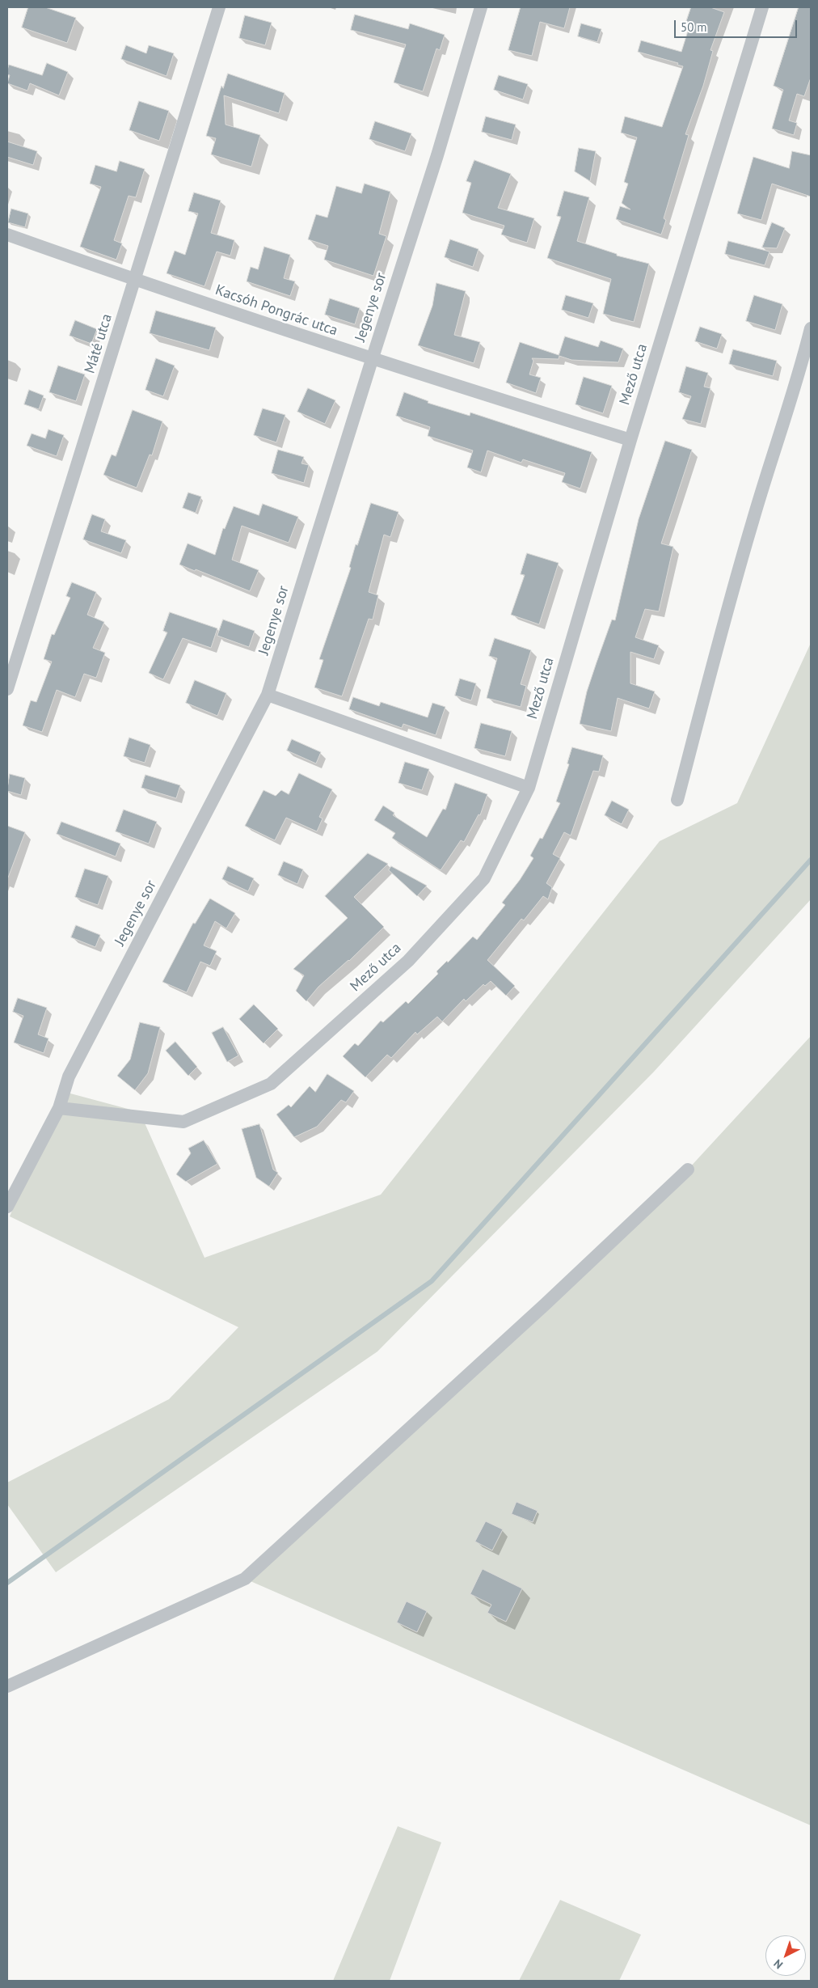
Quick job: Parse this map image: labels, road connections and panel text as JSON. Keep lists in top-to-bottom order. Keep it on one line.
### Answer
{"streets":{"street":["Jegenye sor","Kacsóh Pongrác utca","Máté utca","Mező utca"]},"crossings":[["Jegenye sor","Kacsóh Pongrác utca"],["Jegenye sor","Mező utca"],["Kacsóh Pongrác utca","Máté utca"],["Kacsóh Pongrác utca","Mező utca"]],"scale_bar":"50 m","north":"bottom left"}
